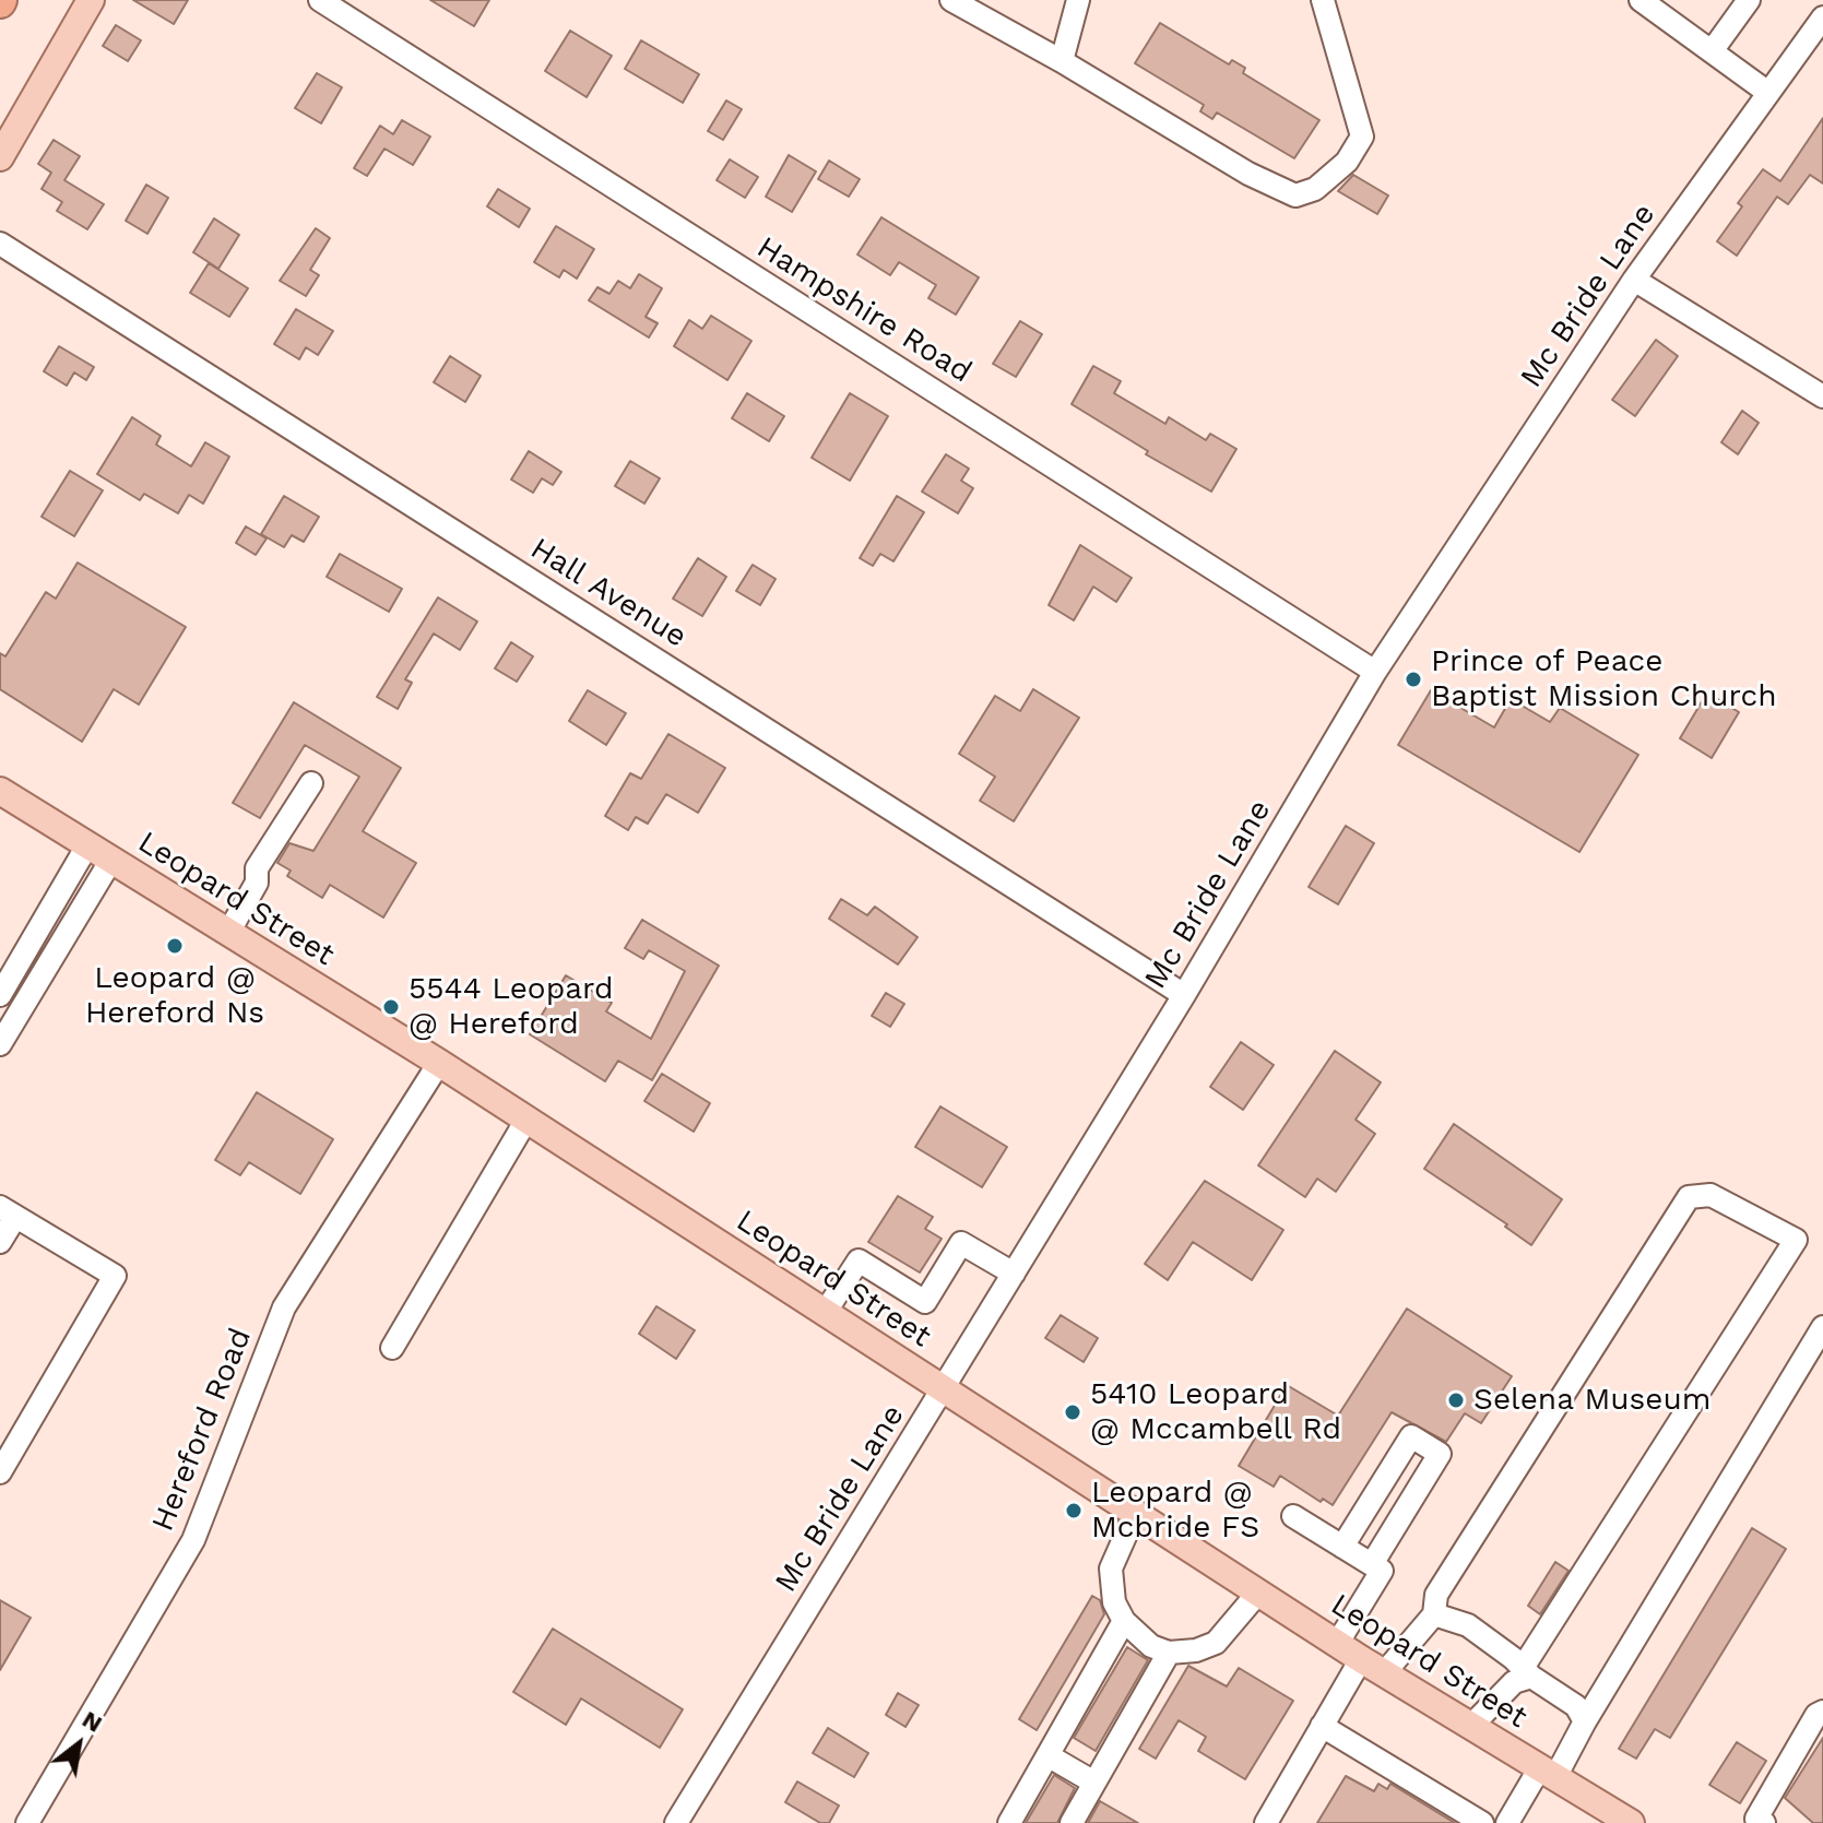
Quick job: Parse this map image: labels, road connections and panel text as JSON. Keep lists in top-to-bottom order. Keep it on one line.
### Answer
{"streets":{"main road":["Leopard Street"],"street":["Mc Bride Lane","Hampshire Road","Hall Avenue","Hereford Road"]},"crossings":[["Mc Bride Lane","Hampshire Road"],["Mc Bride Lane","Hall Avenue"],["Mc Bride Lane","Leopard Street"],["Leopard Street","Hereford Road"]],"places":["Prince of Peace Baptist Mission Church","Leopard @ Hereford Ns","5544 Leopard @ Hereford","Selena Museum","5410 Leopard @ Mccambell Rd","Leopard @ Mcbride FS"],"north":"top right"}
